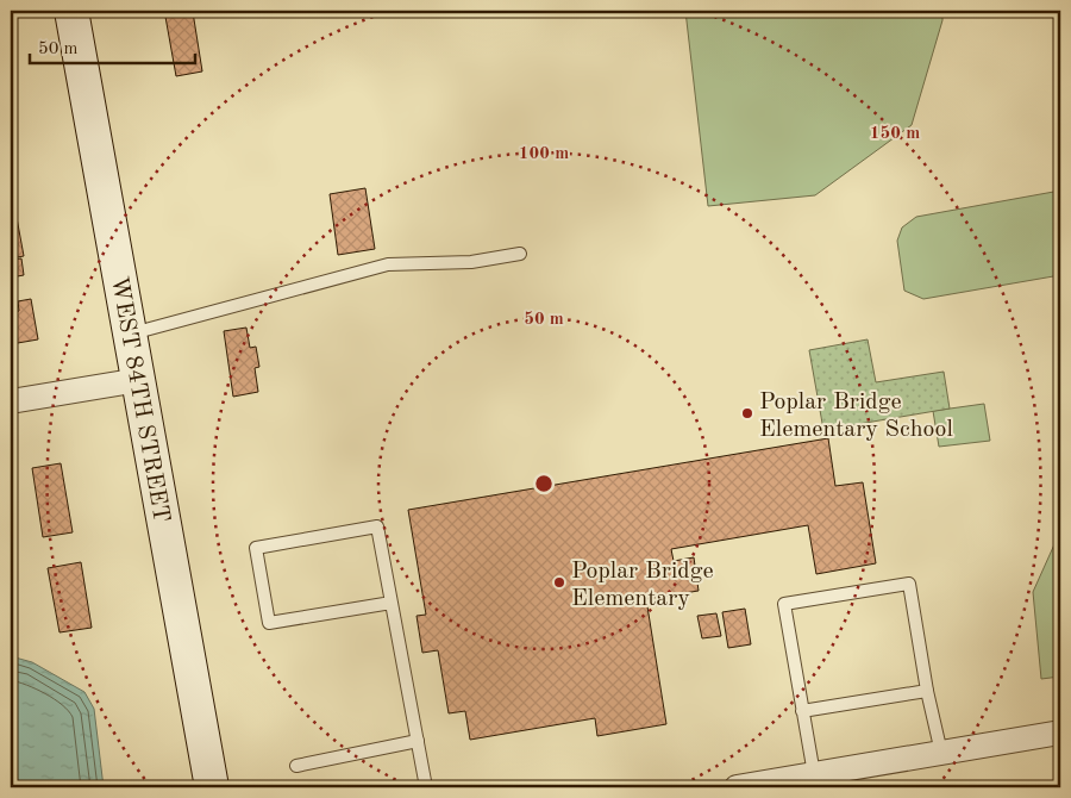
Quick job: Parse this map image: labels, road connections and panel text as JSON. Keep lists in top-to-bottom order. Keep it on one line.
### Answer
{"streets":{"street":["WEST 84TH STREET"]},"places":["Poplar Bridge Elementary School","Poplar Bridge Elementary"],"scale_bar":"50 m","rings":["150 m","100 m","50 m"]}
